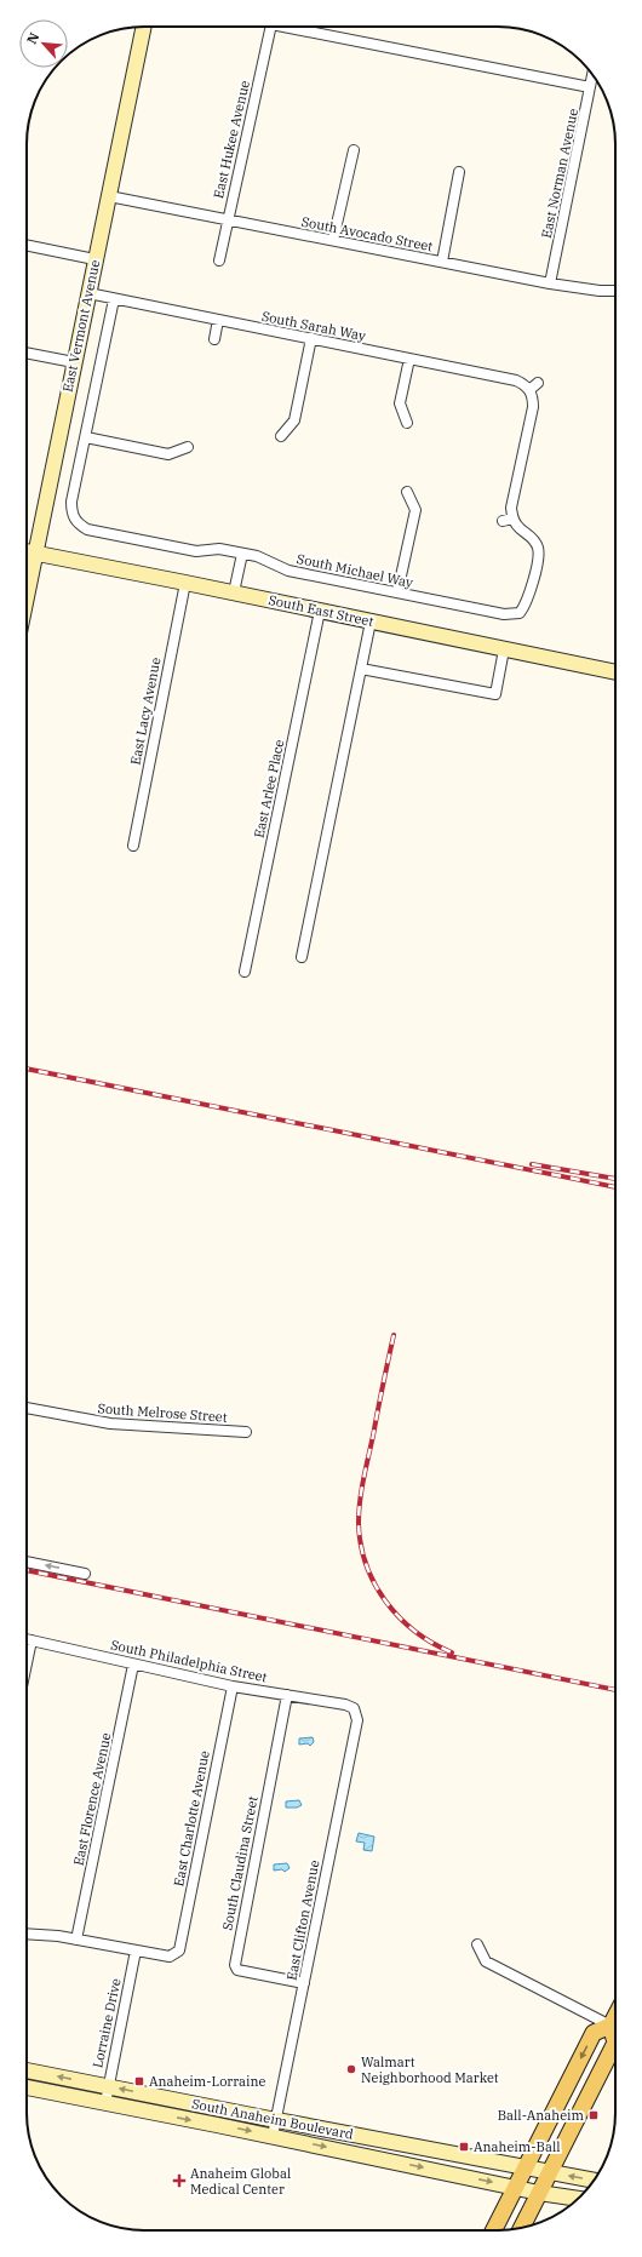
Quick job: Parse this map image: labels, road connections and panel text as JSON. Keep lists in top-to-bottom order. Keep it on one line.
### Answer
{"streets":{"street":["East Hukee Avenue","East Norman Avenue","South Avocado Street","East Vermont Avenue","South Sarah Way","South Michael Way","South East Street","East Lacy Avenue","East Arlee Place","South Melrose Street","South Philadelphia Street","East Florence Avenue","East Charlotte Avenue","South Claudina Street","East Clifton Avenue","Lorraine Drive","South Anaheim Boulevard"]},"crossings":[["East Hukee Avenue","East Norman Avenue"],["East Hukee Avenue","South Avocado Street"],["East Norman Avenue","South Avocado Street"],["South Avocado Street","East Vermont Avenue"],["East Vermont Avenue","South Sarah Way"],["East Vermont Avenue","South East Street"],["South Sarah Way","South Michael Way"],["South East Street","East Lacy Avenue"],["South East Street","East Arlee Place"],["South Philadelphia Street","East Florence Avenue"],["South Philadelphia Street","East Charlotte Avenue"],["South Philadelphia Street","South Claudina Street"],["South Philadelphia Street","East Clifton Avenue"],["East Charlotte Avenue","Lorraine Drive"],["South Claudina Street","East Clifton Avenue"],["East Clifton Avenue","South Anaheim Boulevard"],["Lorraine Drive","South Anaheim Boulevard"]],"places":{"other":["Walmart Neighborhood Market"],"transit":["Anaheim-Lorraine","Ball-Anaheim","Anaheim-Ball"],"health":["Anaheim Global Medical Center"]},"north":"top left"}
